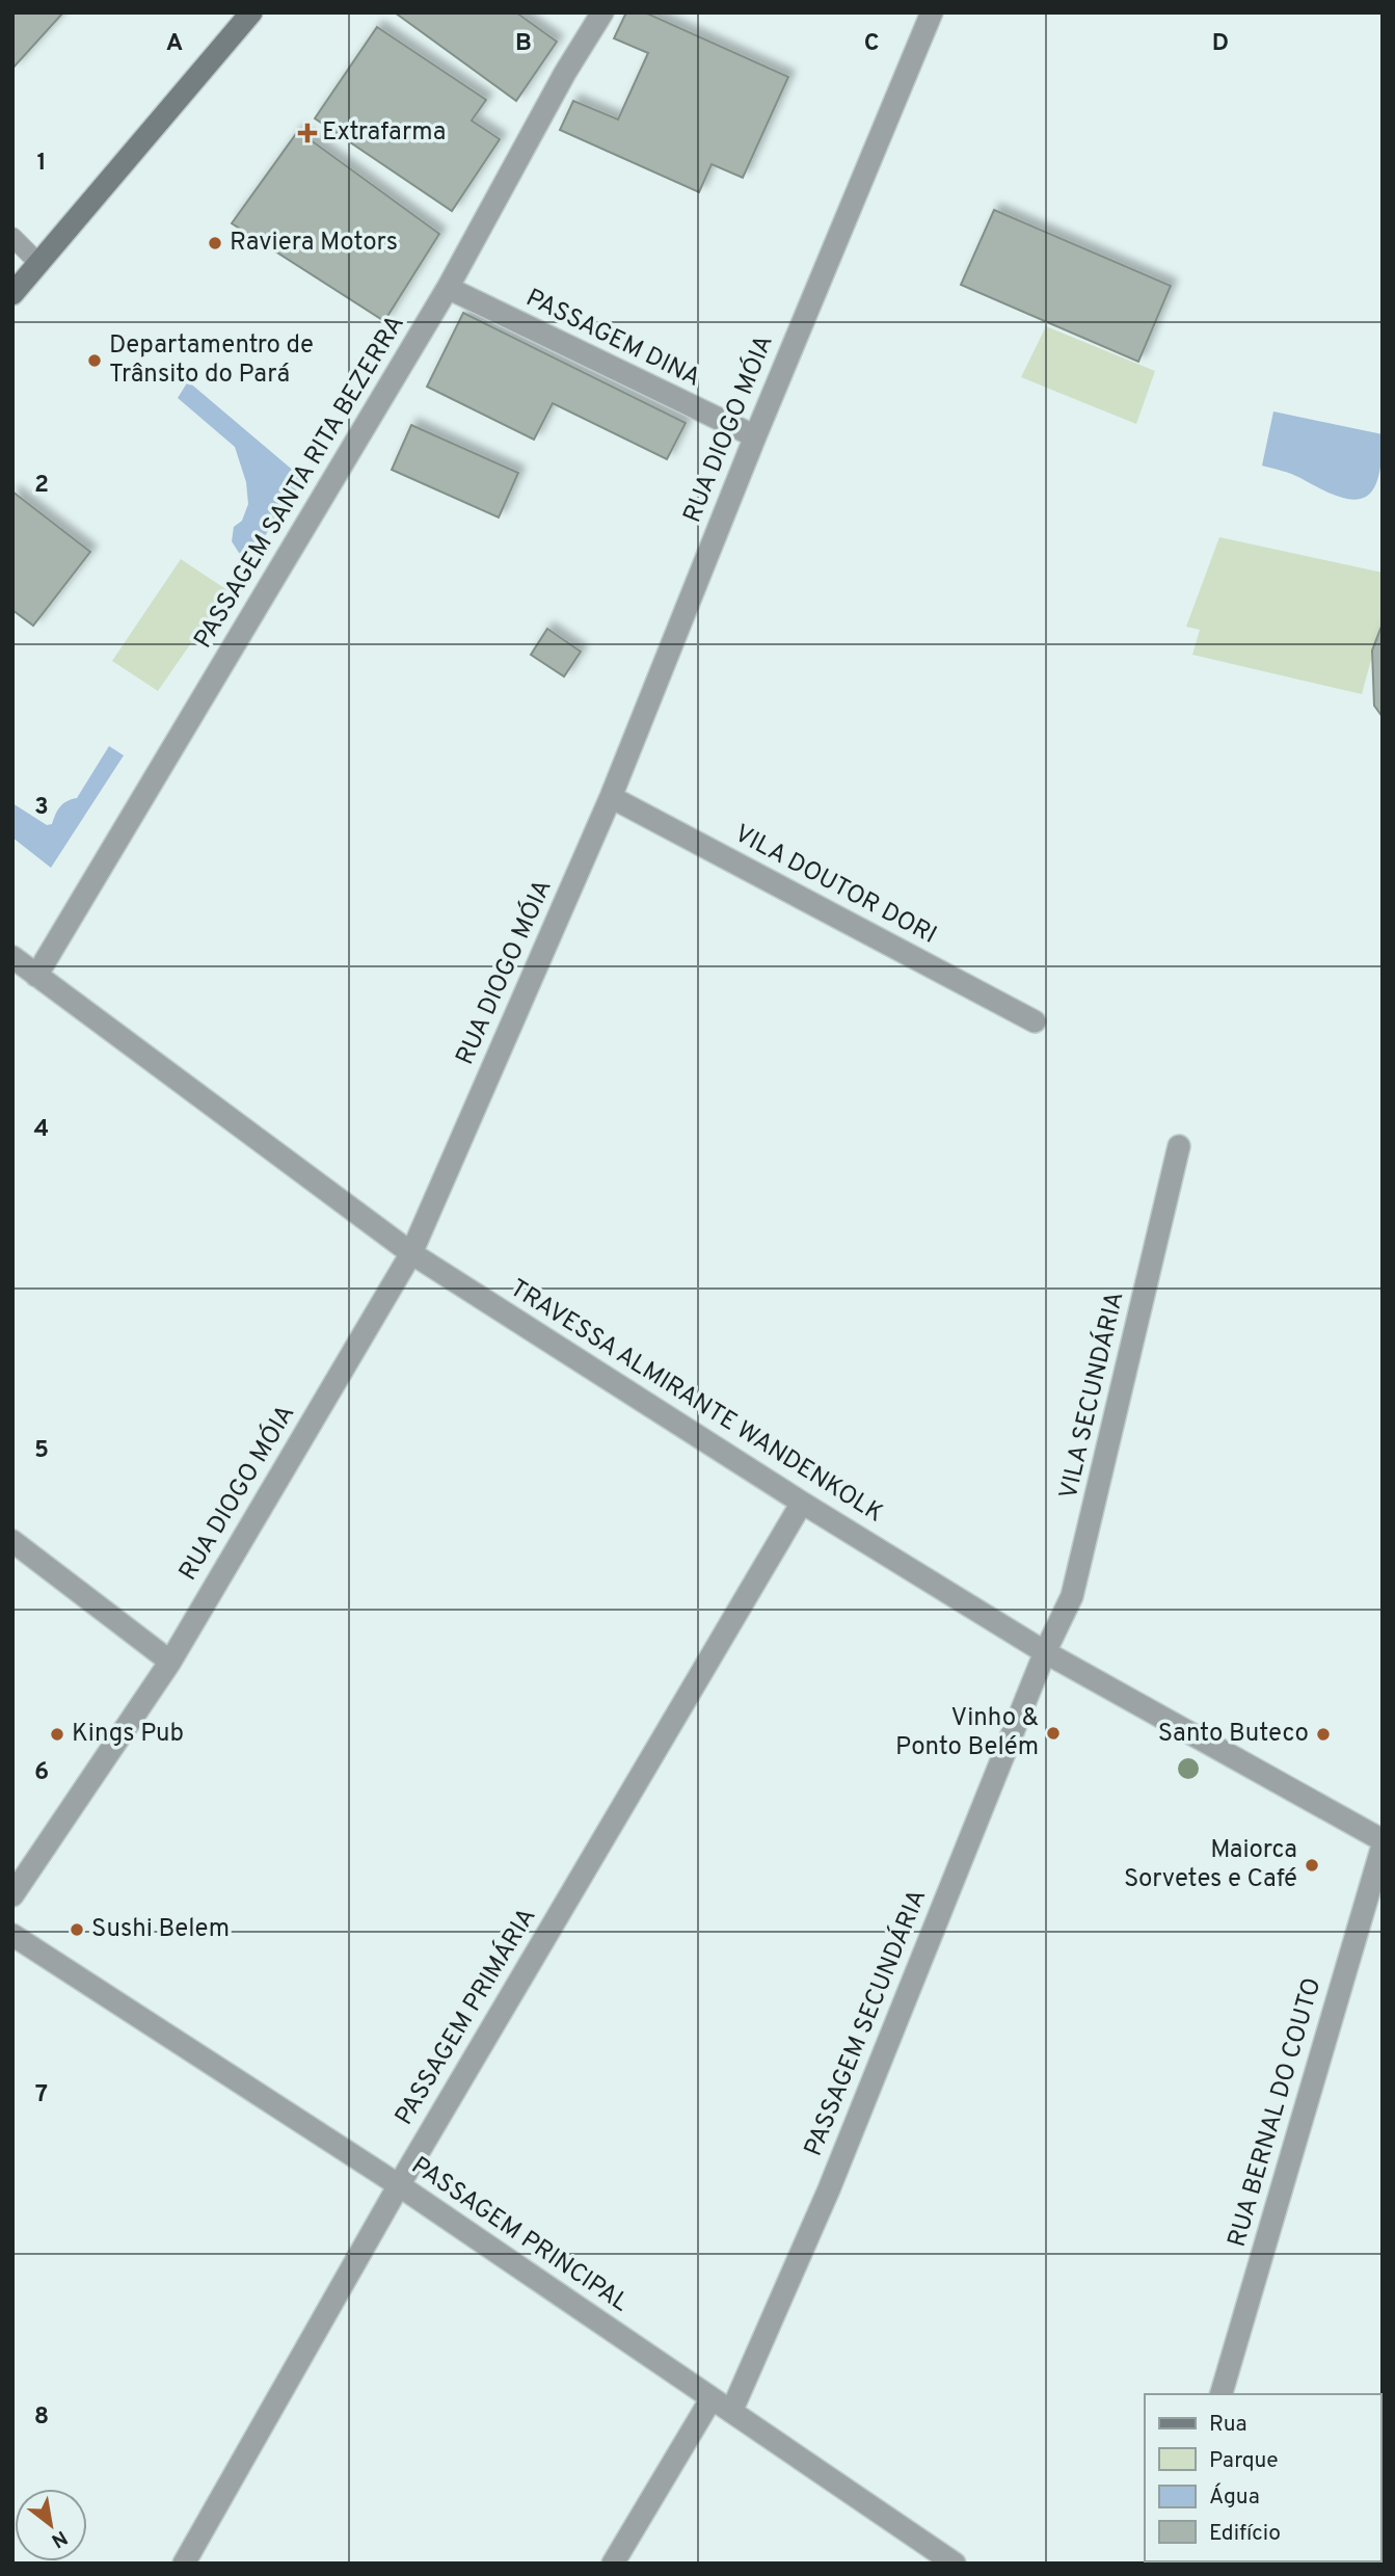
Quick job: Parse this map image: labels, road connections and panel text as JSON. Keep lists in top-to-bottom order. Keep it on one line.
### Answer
{"streets":{"street":["PASSAGEM DINA","RUA DIOGO MÓIA","PASSAGEM SANTA RITA BEZERRA","VILA DOUTOR DORI","VILA SECUNDÁRIA","TRAVESSA ALMIRANTE WANDENKOLK","PASSAGEM PRIMÁRIA","PASSAGEM SECUNDÁRIA","RUA BERNAL DO COUTO","PASSAGEM PRINCIPAL"]},"crossings":[["PASSAGEM DINA","RUA DIOGO MÓIA"],["PASSAGEM DINA","PASSAGEM SANTA RITA BEZERRA"],["RUA DIOGO MÓIA","VILA DOUTOR DORI"],["RUA DIOGO MÓIA","TRAVESSA ALMIRANTE WANDENKOLK"],["PASSAGEM SANTA RITA BEZERRA","TRAVESSA ALMIRANTE WANDENKOLK"],["VILA SECUNDÁRIA","TRAVESSA ALMIRANTE WANDENKOLK"],["VILA SECUNDÁRIA","PASSAGEM SECUNDÁRIA"],["TRAVESSA ALMIRANTE WANDENKOLK","PASSAGEM PRIMÁRIA"],["TRAVESSA ALMIRANTE WANDENKOLK","PASSAGEM SECUNDÁRIA"],["TRAVESSA ALMIRANTE WANDENKOLK","RUA BERNAL DO COUTO"],["PASSAGEM PRIMÁRIA","PASSAGEM PRINCIPAL"],["PASSAGEM SECUNDÁRIA","PASSAGEM PRINCIPAL"]],"places":{"health":["Extrafarma"],"other":["Raviera Motors","Departamentro de Trânsito do Pará","Vinho & Ponto Belém","Kings Pub","Santo Buteco","Maiorca Sorvetes e Café","Sushi Belem"]},"legend":["Rua","Parque","Água","Edifício"],"north":"bottom right","grid":{"columns":["A","B","C","D"],"rows":["1","2","3","4","5","6","7","8"]}}
